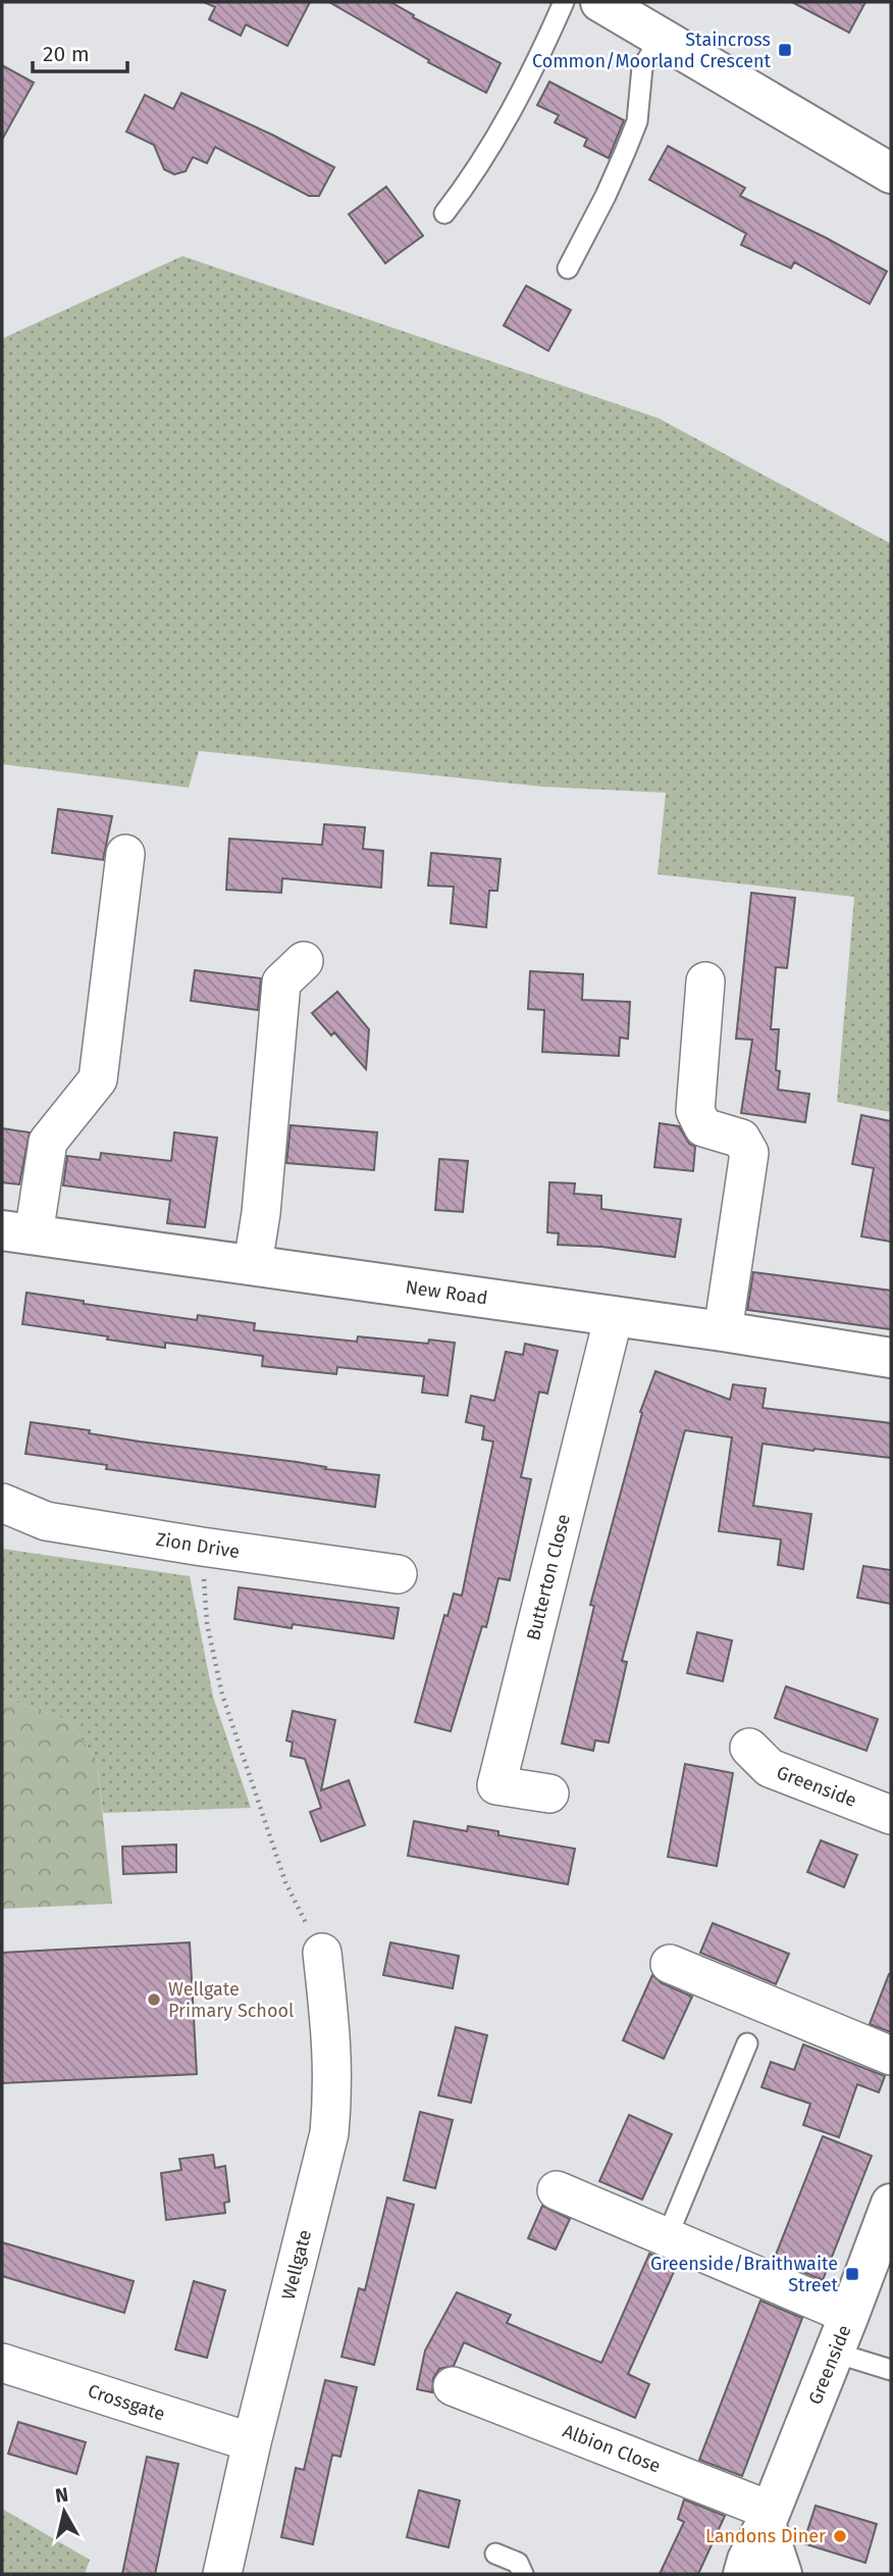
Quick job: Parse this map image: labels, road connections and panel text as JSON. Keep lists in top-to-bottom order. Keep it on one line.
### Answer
{"streets":{"street":["New Road","Zion Drive","Butterton Close","Greenside","Wellgate","Crossgate","Albion Close"]},"crossings":[["New Road","Butterton Close"],["Greenside","Albion Close"],["Wellgate","Crossgate"]],"places":{"transit":["Staincross Common/Moorland Crescent","Greenside/Braithwaite Street"],"other":["Wellgate Primary School","Landons Diner"]},"scale_bar":"20 m","north":"top"}
